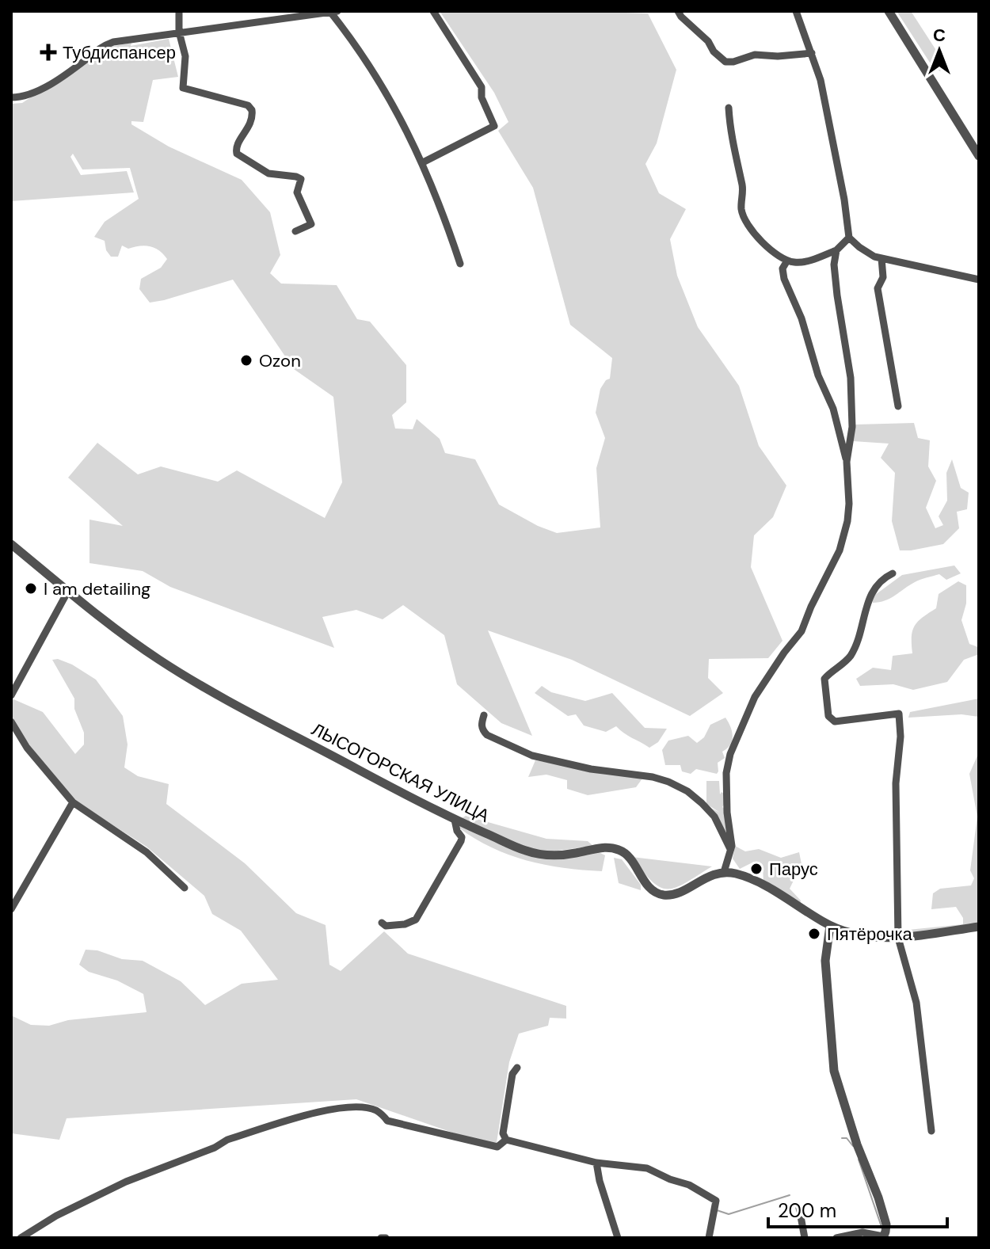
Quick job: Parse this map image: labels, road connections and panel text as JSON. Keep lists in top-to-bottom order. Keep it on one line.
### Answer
{"streets":{"street":["ЛЫСОГОРСКАЯ УЛИЦА"]},"places":{"health":["Тубдиспансер"],"other":["Ozon","I am detailing","Парус","Пятёрочка"]},"scale_bar":"200 m","north":"top"}
